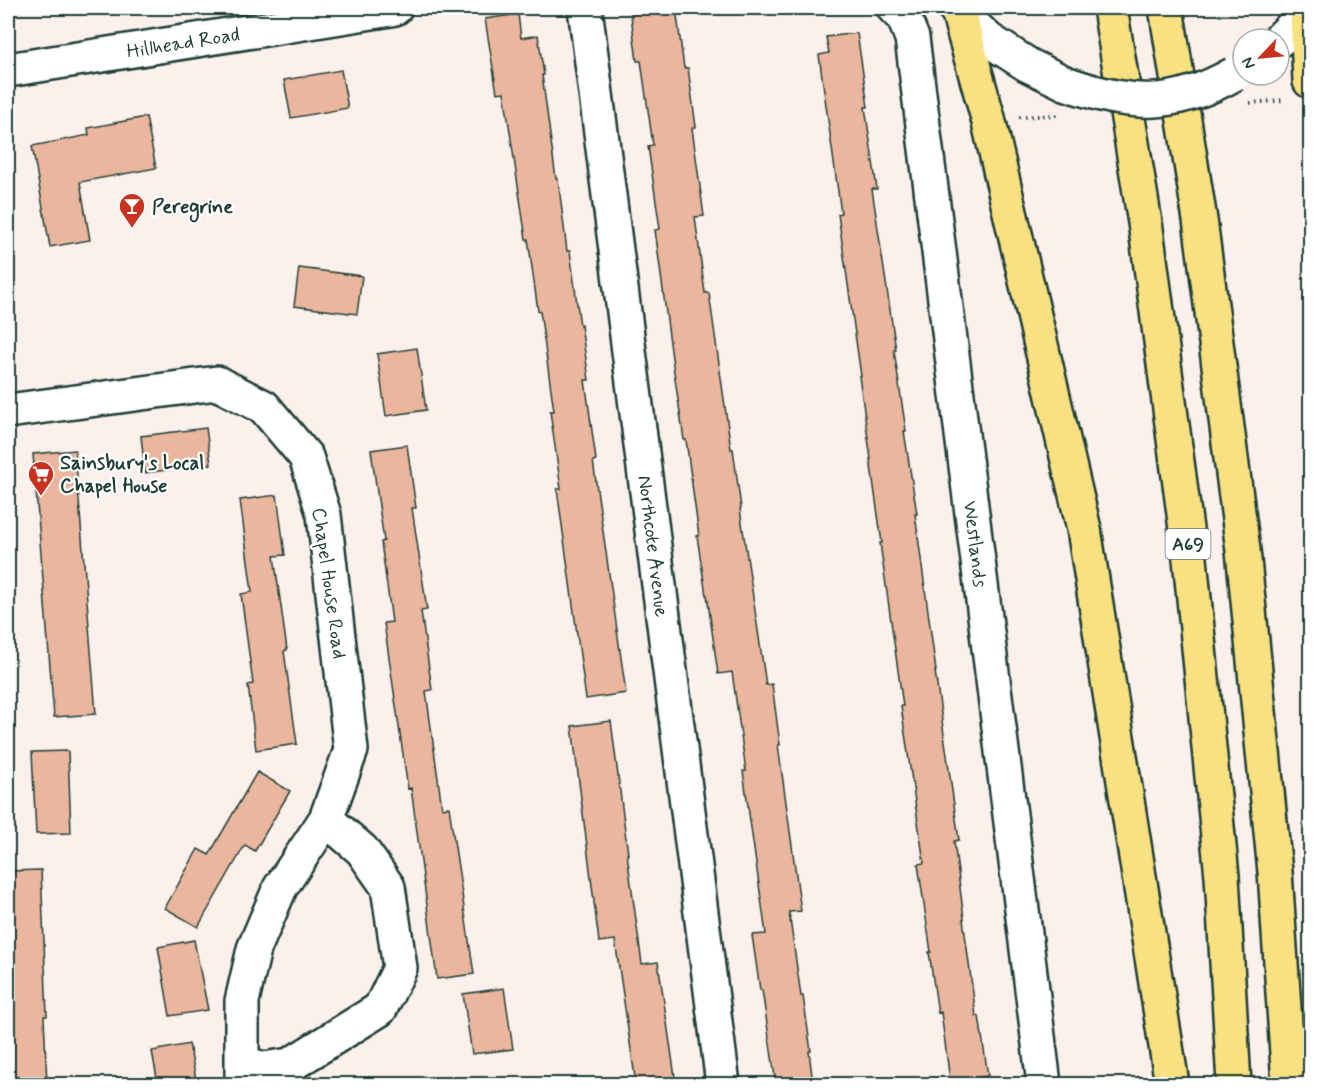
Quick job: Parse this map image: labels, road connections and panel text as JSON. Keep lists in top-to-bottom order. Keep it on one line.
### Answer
{"streets":{"highway":["A69"],"street":["Hillhead Road","Westlands","Northcote Avenue","Chapel House Road"]},"places":{"bar":["Peregrine"],"supermarket":["Sainsbury's Local Chapel House"]},"north":"bottom left"}
